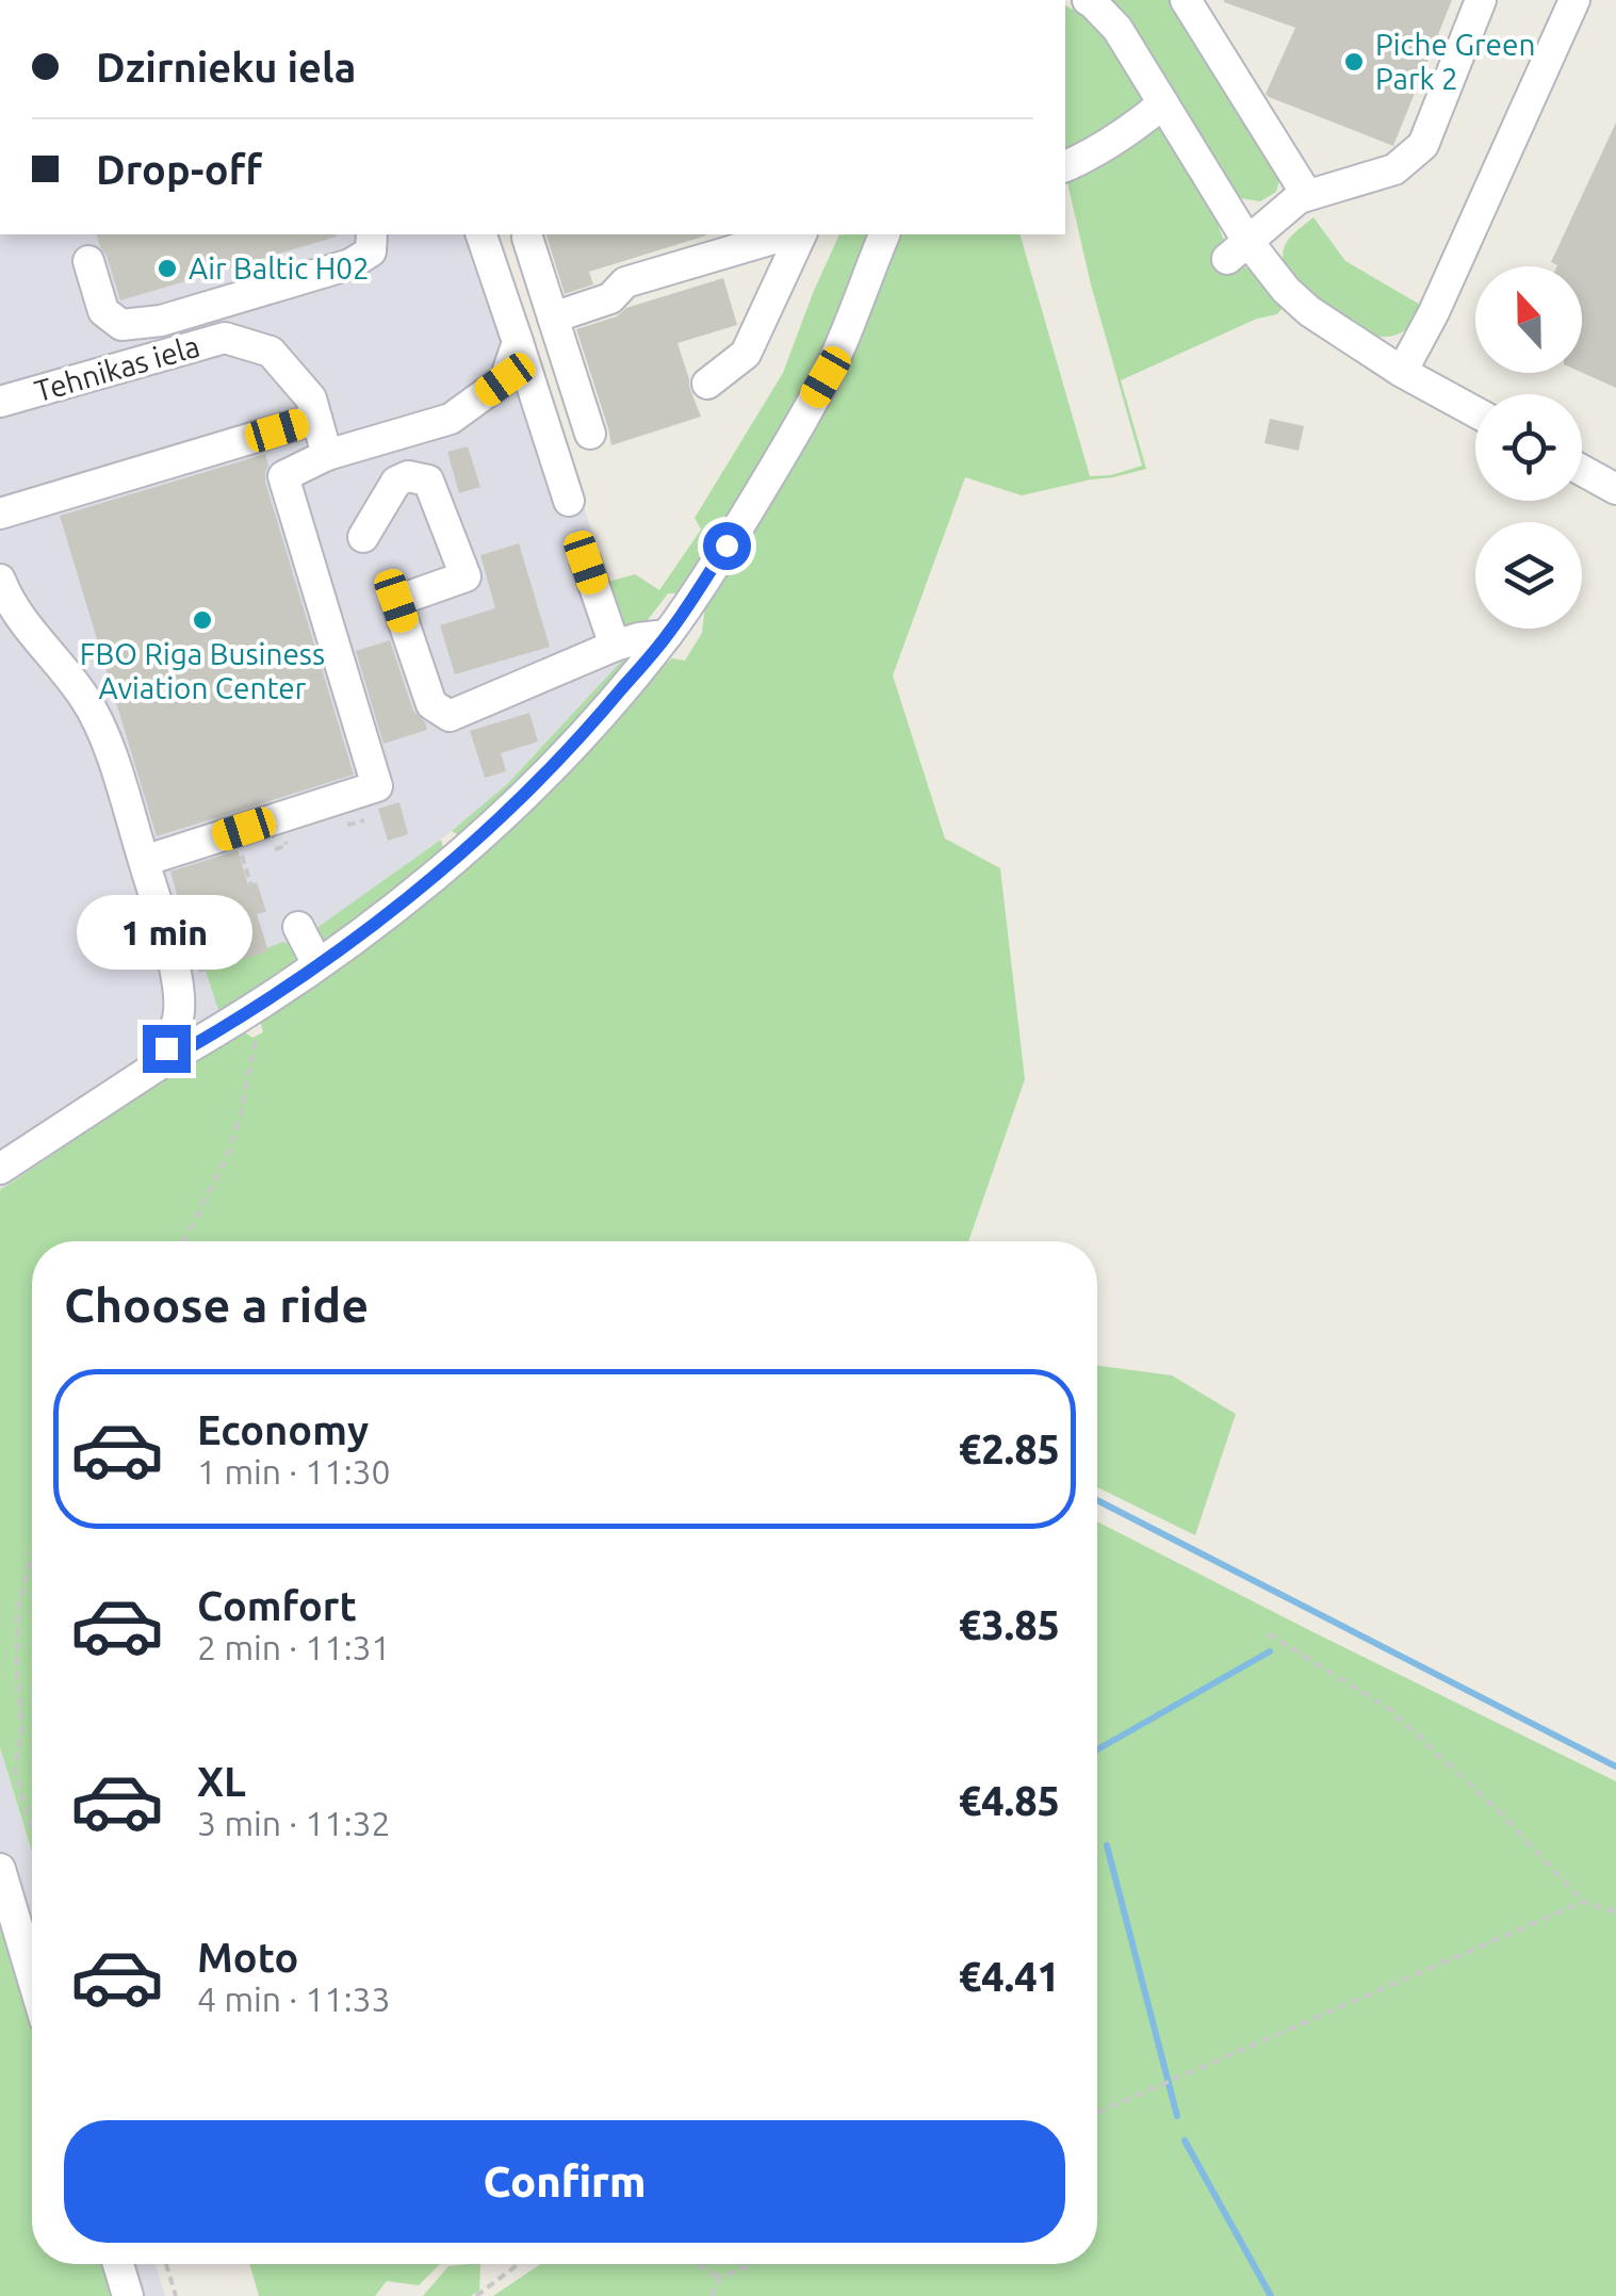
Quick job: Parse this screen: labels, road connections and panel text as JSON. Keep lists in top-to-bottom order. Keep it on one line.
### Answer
{"streets":{"street":["Tehnikas iela"]},"places":["Piche Green Park 2","Air Baltic H02","FBO Riga Business Aviation Center"],"north":"top","page":{"banner":["Dzirnieku iela","Drop-off"],"bubble":"1 min","heading":"Choose a ride","list":[{"name":"Economy","note":"1 min · 11:30","value":"€2.85"},{"name":"Comfort","note":"2 min · 11:31","value":"€3.85"},{"name":"XL","note":"3 min · 11:32","value":"€4.85"},{"name":"Moto","note":"4 min · 11:33","value":"€4.41"}],"buttons":"Confirm"}}
